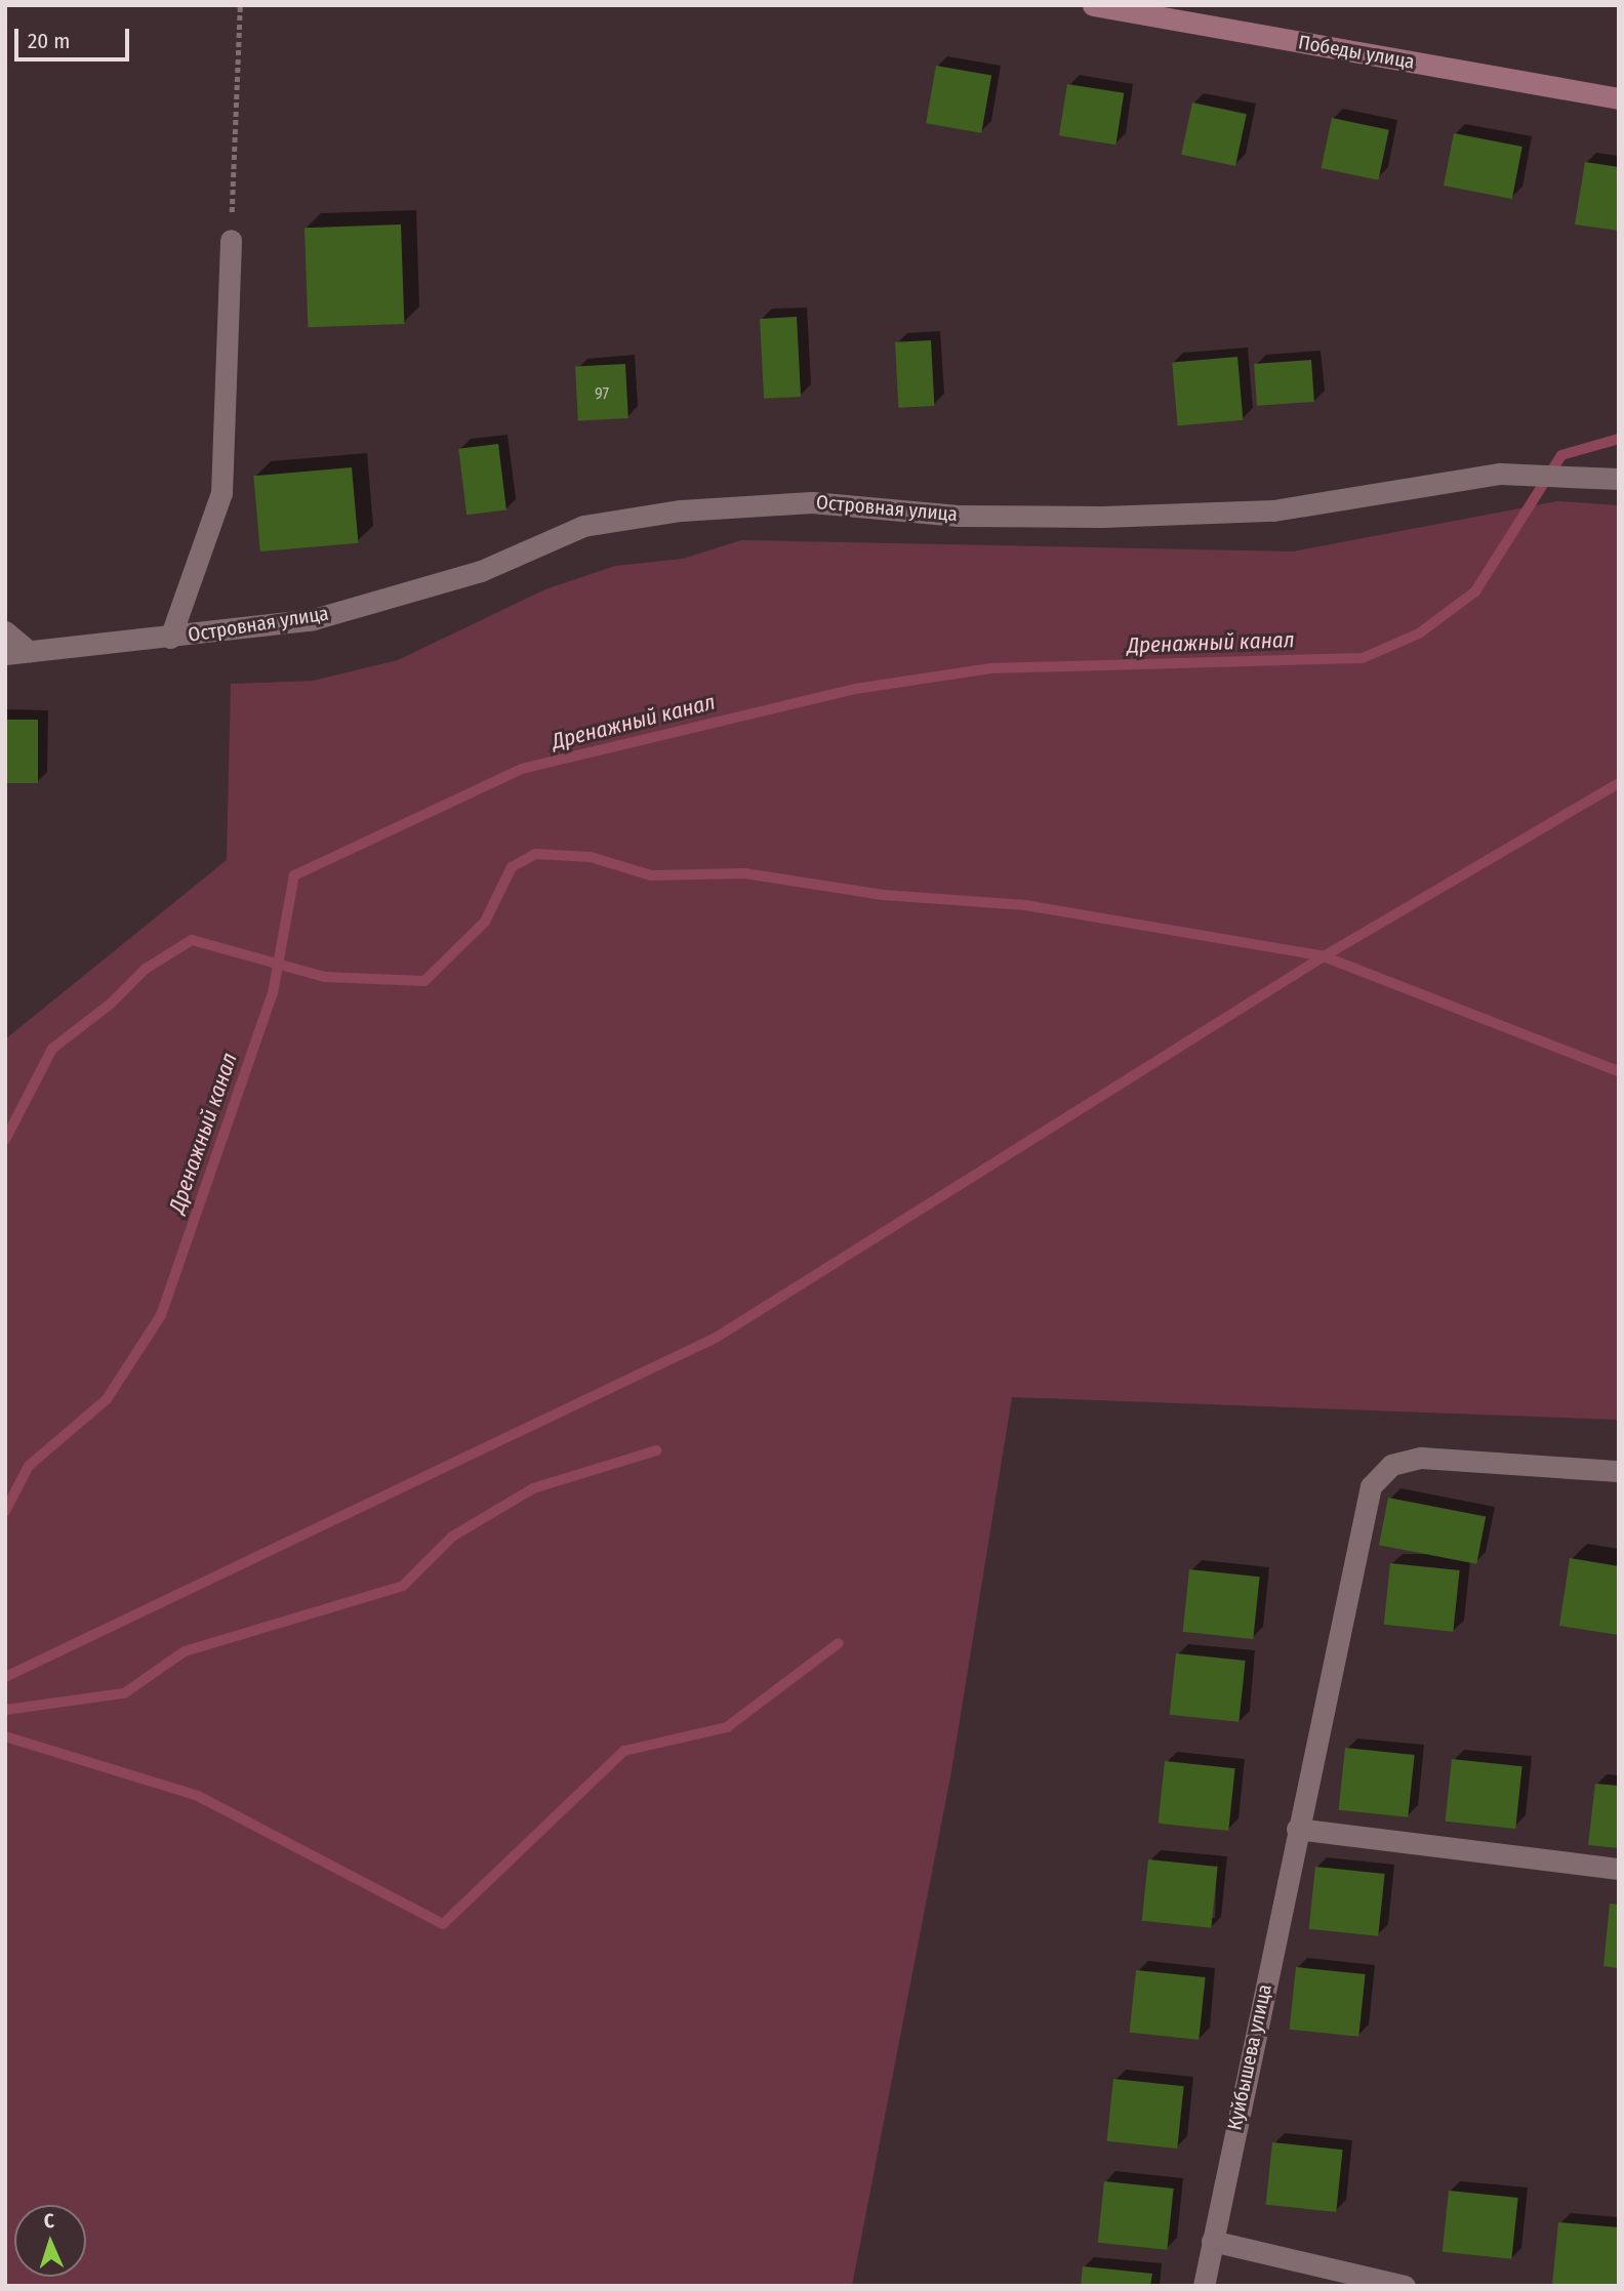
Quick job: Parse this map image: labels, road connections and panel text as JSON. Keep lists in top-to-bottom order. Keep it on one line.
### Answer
{"streets":{"street":["Победы улица","Островная улица","Куйбышева улица"]},"water":["Дренажный канал"],"house_numbers":["97"],"scale_bar":"20 m","north":"top"}
